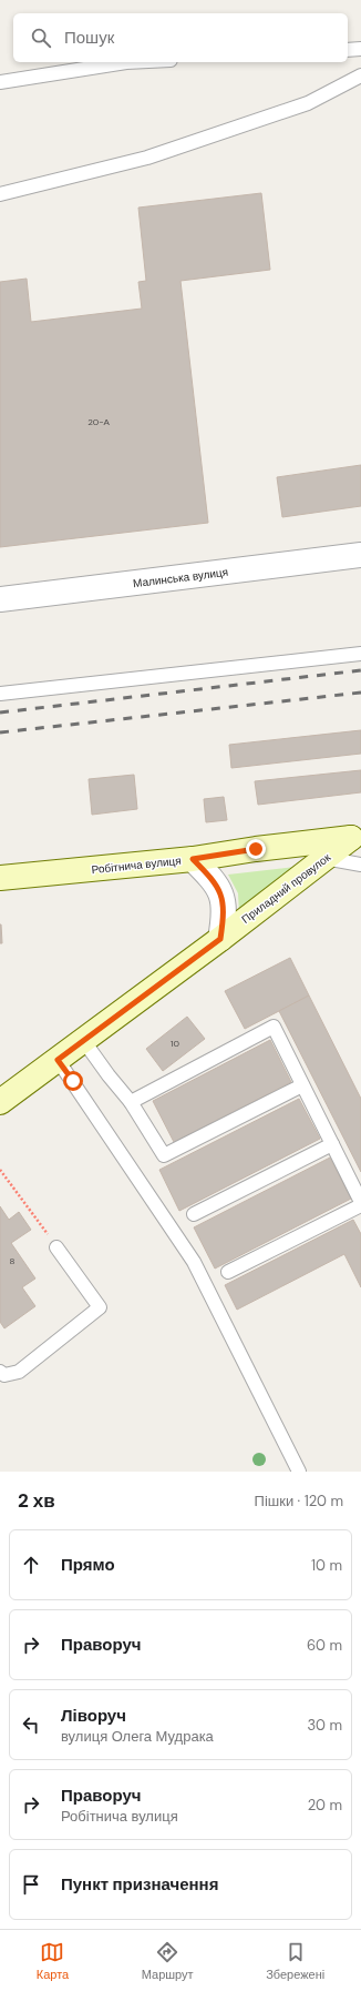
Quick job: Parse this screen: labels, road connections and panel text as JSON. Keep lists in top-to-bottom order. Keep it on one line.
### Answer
{"streets":{"street":["Малинська вулиця","Робітнича вулиця","Приладний провулок"]},"crossings":[["Робітнича вулиця","Приладний провулок"]],"house_numbers":["20-А","10","8"],"page":{"search":"Пошук","heading":["2 хв","Пішки · 120 m"],"list":[["Прямо","10 m"],["Праворуч","60 m"],["Ліворуч","вулиця Олега Мудрака","30 m"],["Праворуч","Робітнича вулиця","20 m"],"Пункт призначення"],"nav":["Карта","Маршрут","Збережені"]}}
